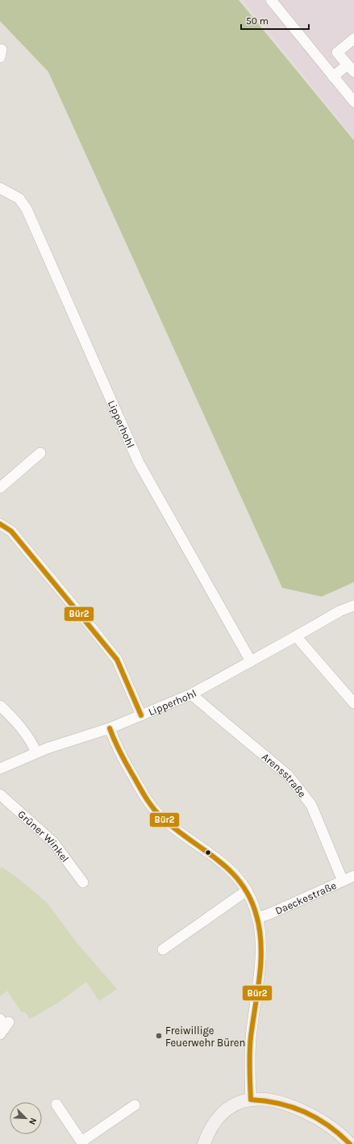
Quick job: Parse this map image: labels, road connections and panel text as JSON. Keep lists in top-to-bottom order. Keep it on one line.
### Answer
{"streets":{"street":["Lipperhohl","Arensstraße","Grüner Winkel","Daeckestraße"]},"crossings":[["Lipperhohl","Arensstraße"],["Arensstraße","Daeckestraße"]],"places":["Freiwillige Feuerwehr Büren"],"lines":["transit line Bür2"],"scale_bar":"50 m","north":"bottom right"}
